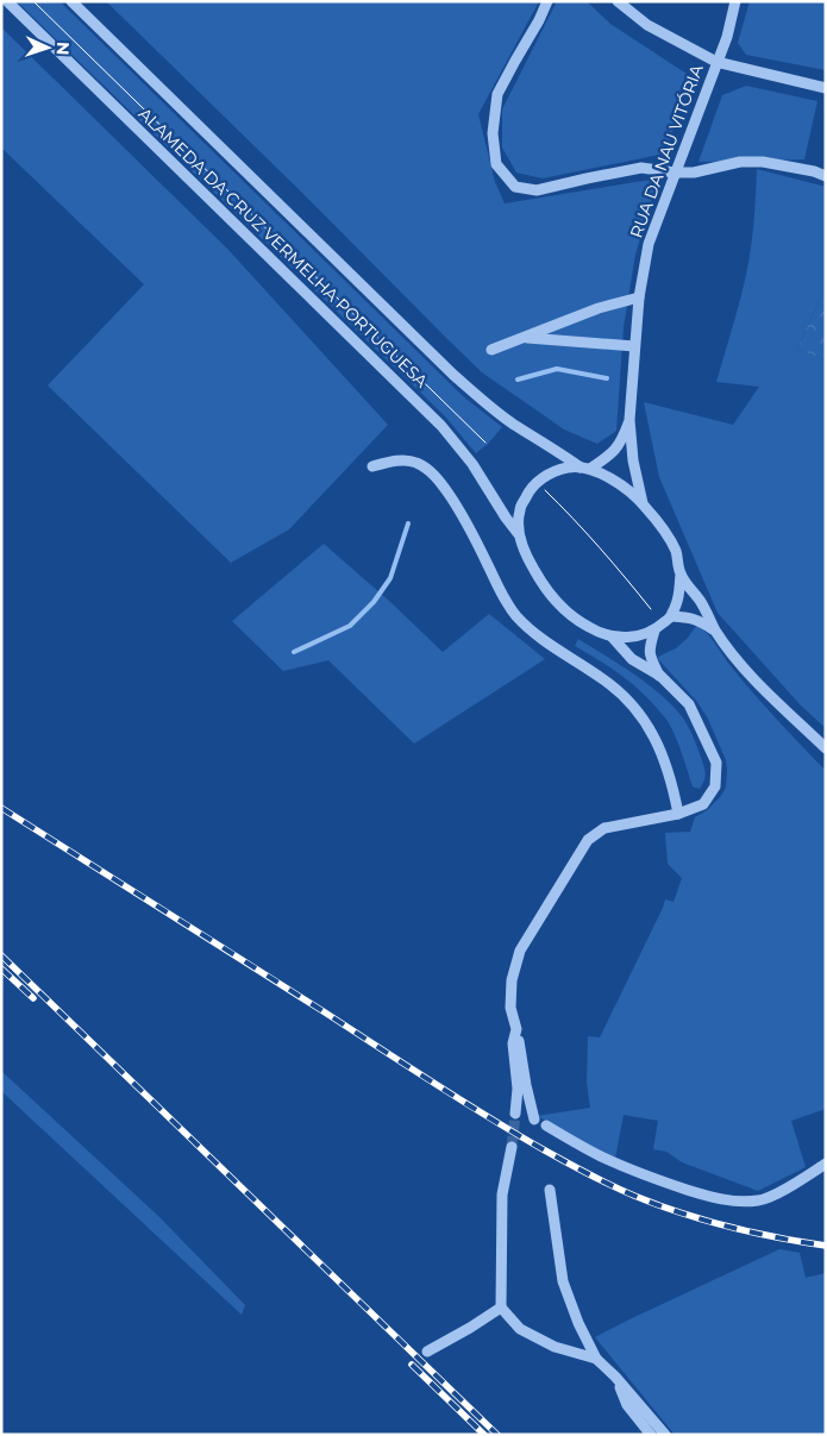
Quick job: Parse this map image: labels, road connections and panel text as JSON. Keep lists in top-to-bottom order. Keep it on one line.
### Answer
{"streets":{"street":["RUA DA NAU VITÓRIA","ALAMEDA DA CRUZ VERMELHA PORTUGUESA"]},"crossings":[["RUA DA NAU VITÓRIA","ALAMEDA DA CRUZ VERMELHA PORTUGUESA"]],"north":"right"}
